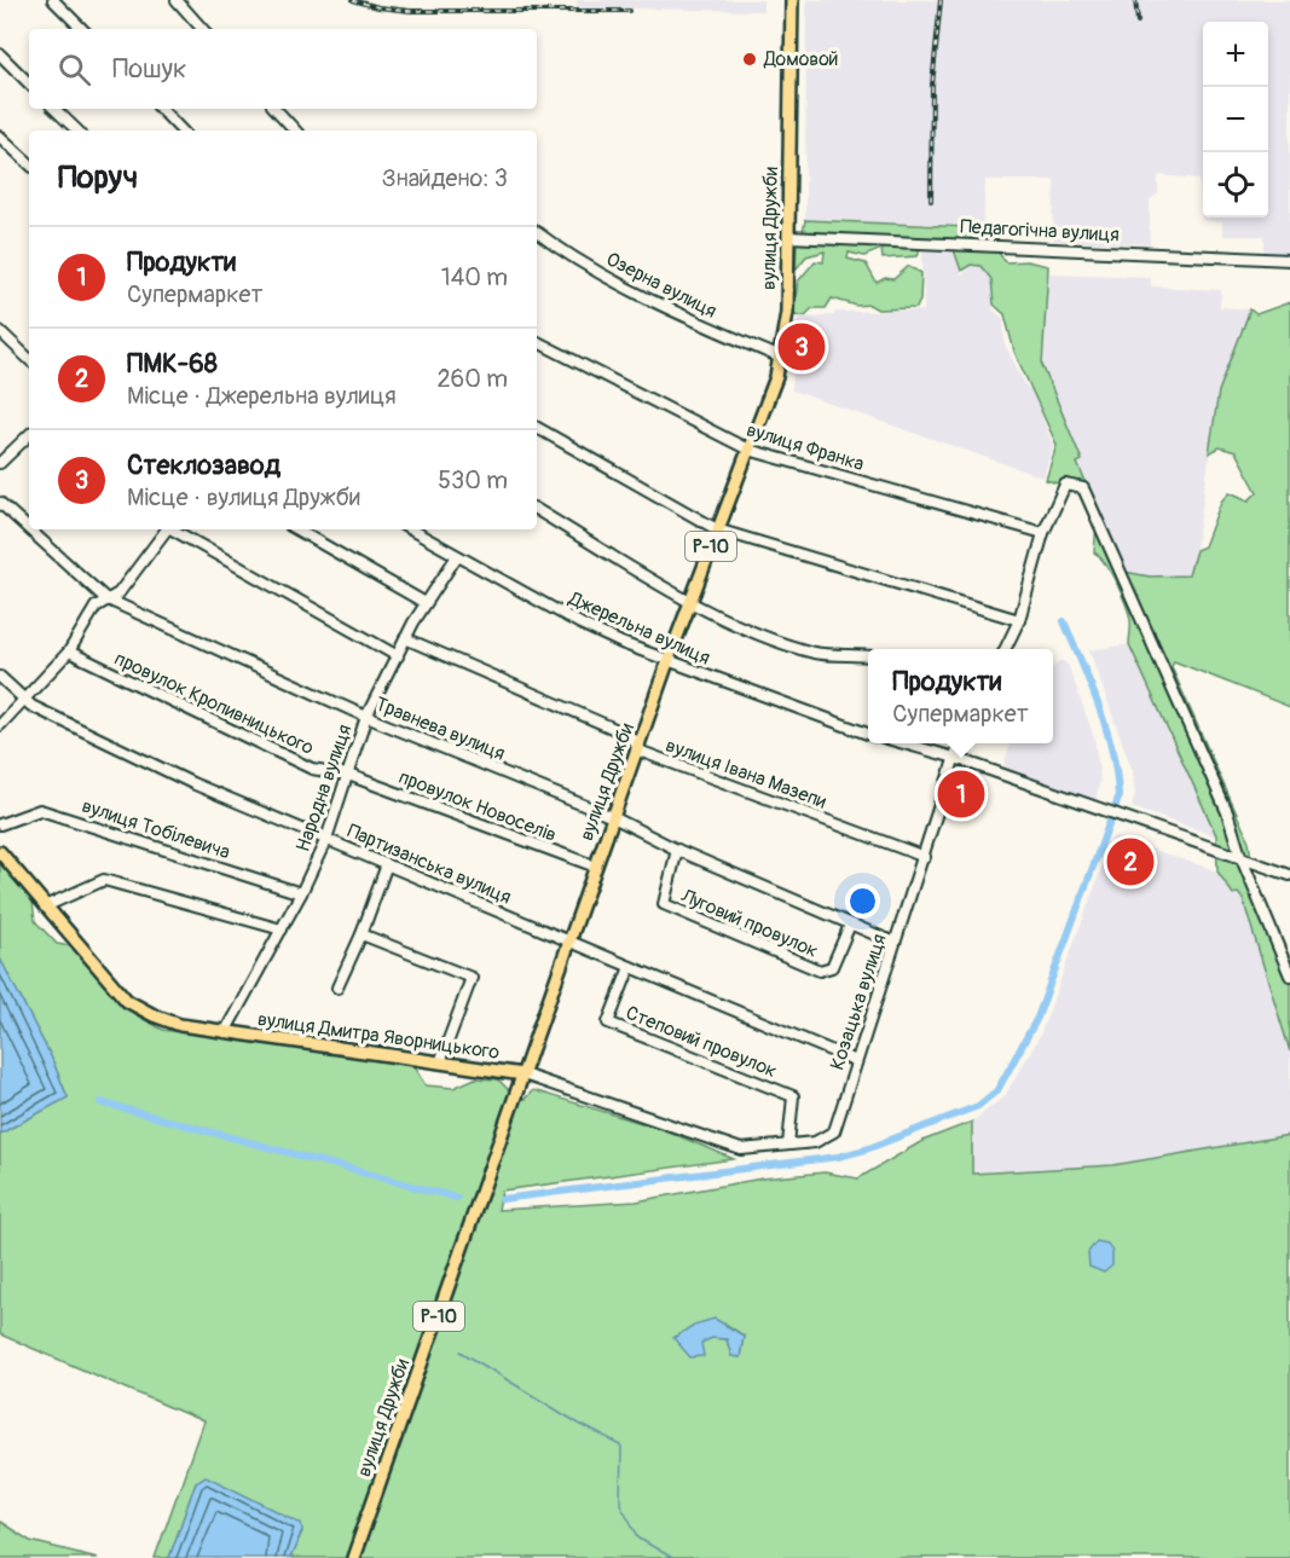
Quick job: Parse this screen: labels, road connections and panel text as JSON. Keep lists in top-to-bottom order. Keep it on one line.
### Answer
{"streets":{"main road":["вулиця Дружби","Р-10","вулиця Дмитра Яворницького"],"street":["Педагогічна вулиця","Озерна вулиця","вулиця Франка","Джерельна вулиця","провулок Кропивницького","Травнева вулиця","вулиця Івана Мазепи","Народна вулиця","провулок Новоселів","вулиця Тобілевича","Партизанська вулиця","Луговий провулок","Козацька вулиця","Степовий провулок"]},"crossings":[["вулиця Дружби","Педагогічна вулиця"],["вулиця Дружби","Озерна вулиця"],["вулиця Дружби","вулиця Франка"],["вулиця Дружби","Джерельна вулиця"],["вулиця Дружби","Травнева вулиця"],["вулиця Дружби","вулиця Івана Мазепи"],["вулиця Дружби","провулок Новоселів"],["вулиця Дружби","Партизанська вулиця"],["вулиця Дружби","вулиця Дмитра Яворницького"],["Джерельна вулиця","Народна вулиця"],["провулок Кропивницького","Народна вулиця"],["провулок Кропивницького","провулок Новоселів"],["Травнева вулиця","Народна вулиця"],["Травнева вулиця","Луговий провулок"],["Травнева вулиця","Козацька вулиця"],["вулиця Івана Мазепи","Народна вулиця"],["вулиця Івана Мазепи","Козацька вулиця"],["Народна вулиця","провулок Новоселів"],["Народна вулиця","вулиця Тобілевича"],["Народна вулиця","Партизанська вулиця"],["Народна вулиця","вулиця Дмитра Яворницького"],["Партизанська вулиця","Козацька вулиця"],["Партизанська вулиця","Степовий провулок"],["Козацька вулиця","вулиця Дмитра Яворницького"],["вулиця Дмитра Яворницького","Степовий провулок"]],"places":["Домовой"],"page":{"map_buttons":["+","−"],"search":"Пошук","heading":["Поруч","Знайдено: 3"],"list":[{"mark":"1","name":"Продукти","note":"Супермаркет","value":"140 m"},{"mark":"2","name":"ПМК-68","note":"Місце · Джерельна вулиця","value":"260 m"},{"mark":"3","name":"Стеклозавод","note":"Місце · вулиця Дружби","value":"530 m"}],"pins":["3","1","2"],"popup":["Продукти","Супермаркет"]}}
